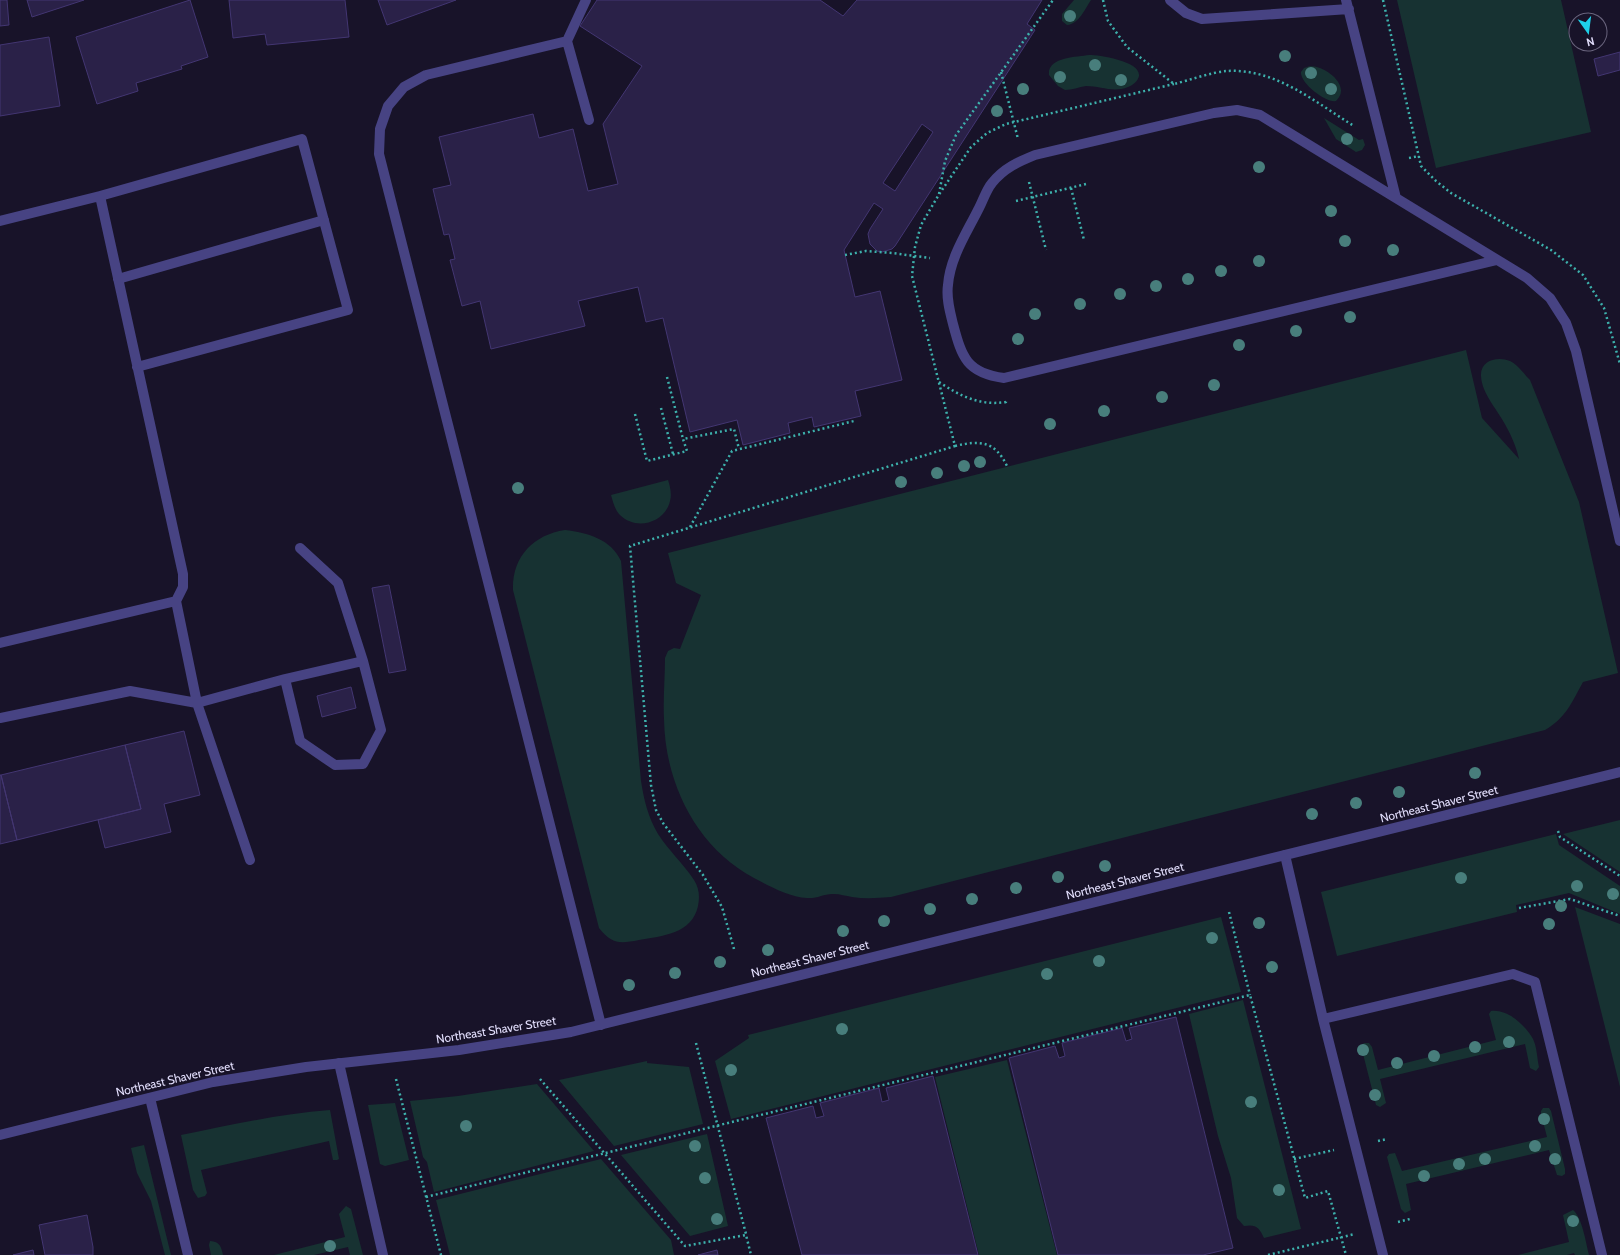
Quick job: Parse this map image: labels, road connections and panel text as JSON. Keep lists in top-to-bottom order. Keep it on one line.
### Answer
{"streets":{"street":["Northeast Shaver Street"]},"north":"bottom"}
